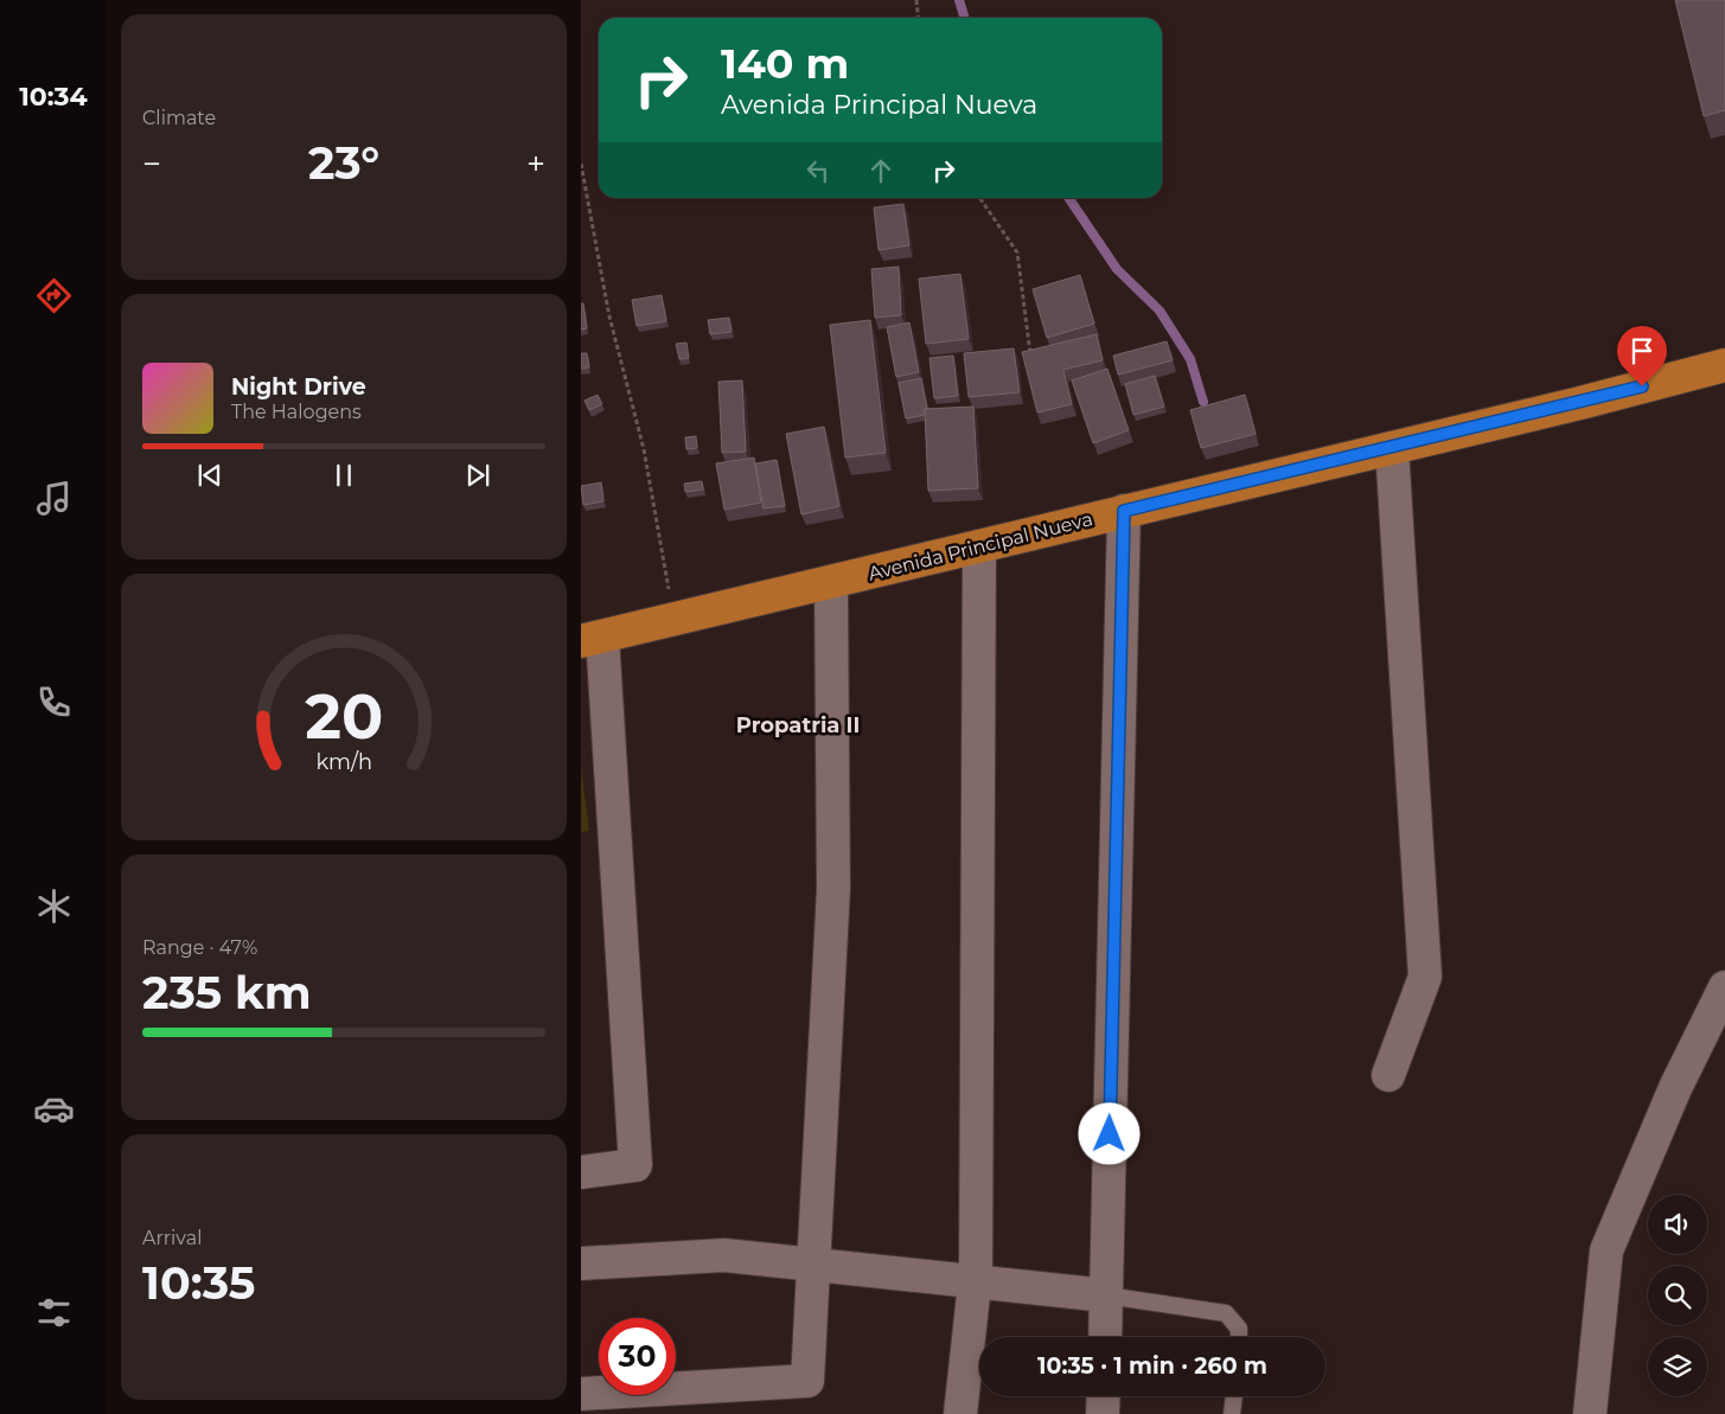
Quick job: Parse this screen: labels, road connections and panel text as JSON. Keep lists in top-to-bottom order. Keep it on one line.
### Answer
{"streets":{"highway":["Avenida Principal Nueva"]},"districts":["Propatria II"],"page":{"tabs":"10:34","tile":["Climate",["Range · 47%","235 km"],["Arrival","10:35"]],"turn":["140 m","Avenida Principal Nueva"],"heat":["−","23°","+"],"song":["Night Drive","The Halogens"],"limit":"30","trip":"10:35 · 1 min · 260 m","gauge":["20","km/h"]}}
